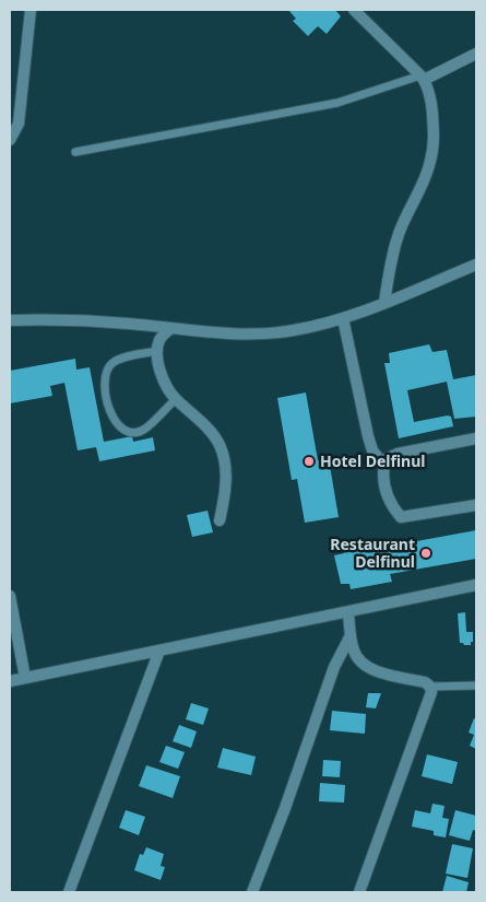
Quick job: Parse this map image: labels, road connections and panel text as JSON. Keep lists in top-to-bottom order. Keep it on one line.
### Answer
{"places":["Hotel Delfinul","Restaurant Delfinul"]}
